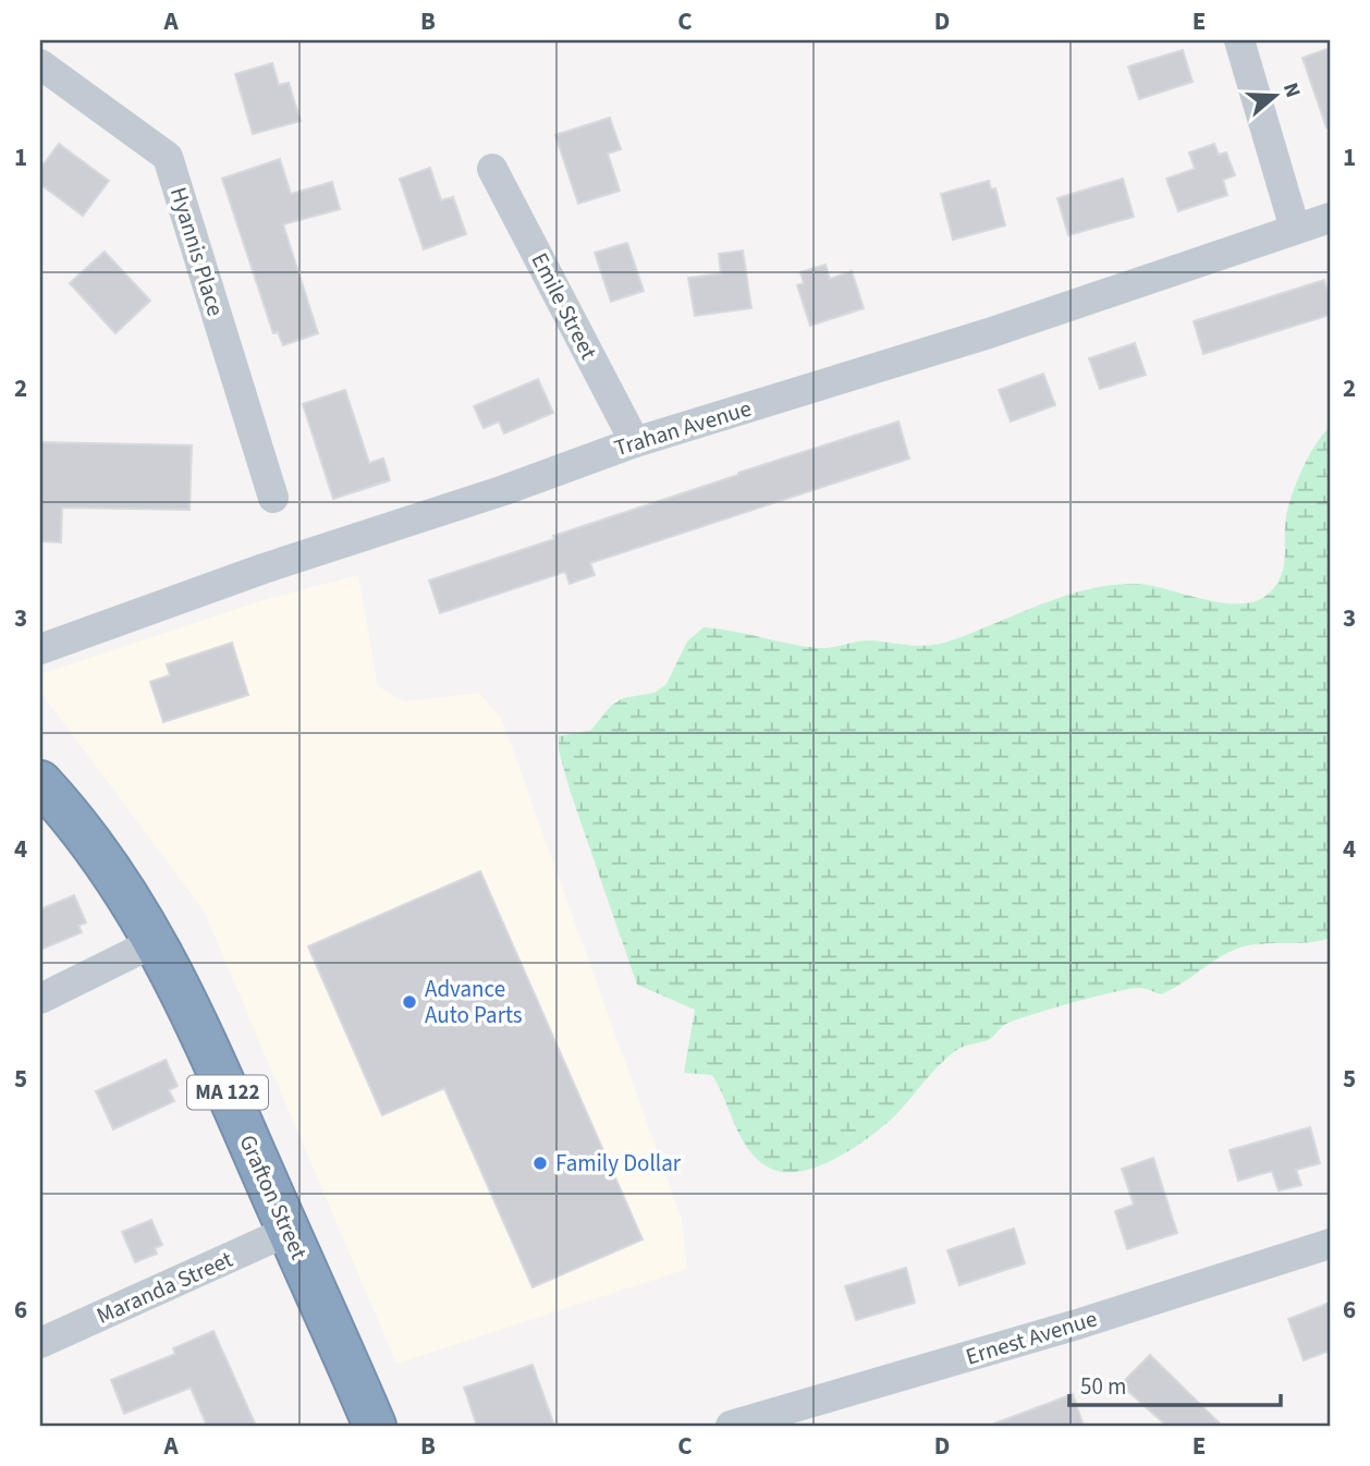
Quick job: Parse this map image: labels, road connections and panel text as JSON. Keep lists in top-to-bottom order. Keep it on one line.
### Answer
{"streets":{"highway":["MA 122","Grafton Street"],"street":["Hyannis Place","Emile Street","Trahan Avenue","Maranda Street","Ernest Avenue"]},"crossings":[["Emile Street","Trahan Avenue"],["Grafton Street","Maranda Street"]],"places":["Advance Auto Parts","Family Dollar"],"scale_bar":"50 m","north":"right","grid":{"columns":["A","B","C","D","E"],"rows":["1","2","3","4","5","6"]}}
